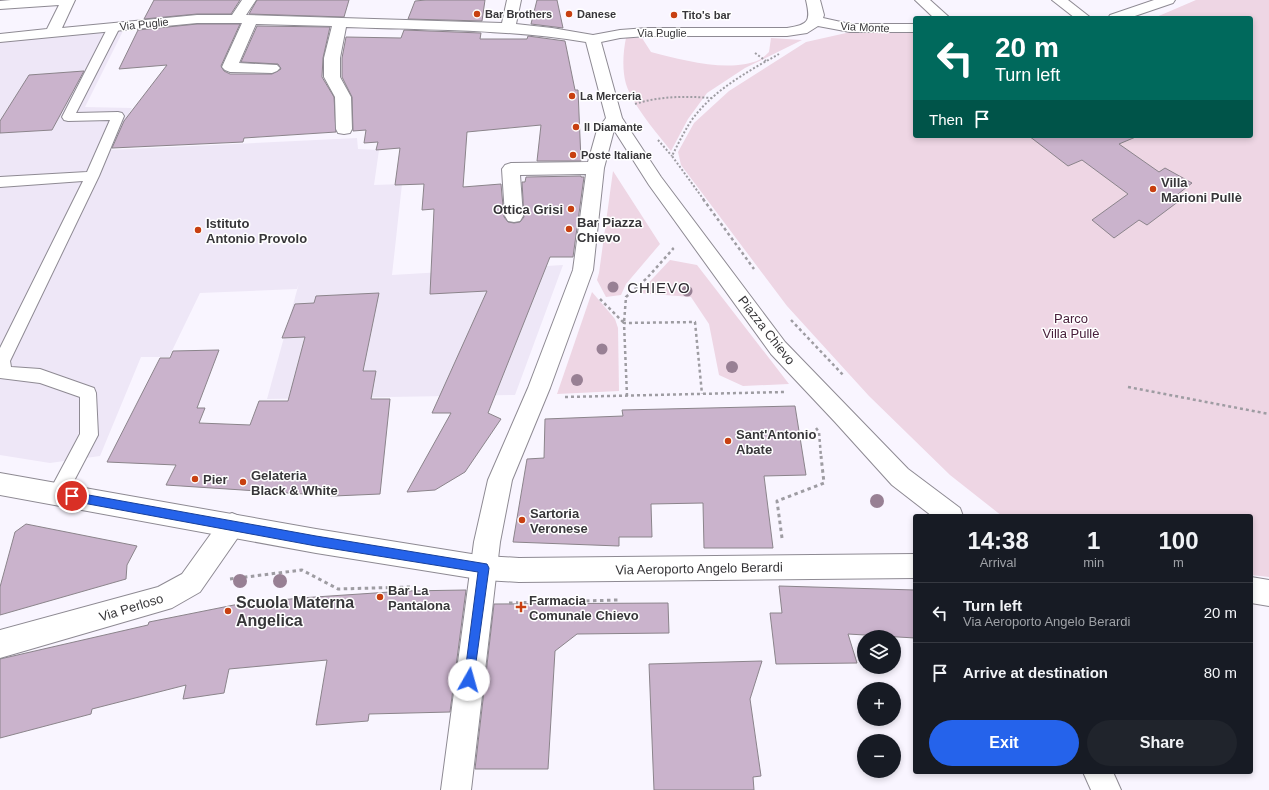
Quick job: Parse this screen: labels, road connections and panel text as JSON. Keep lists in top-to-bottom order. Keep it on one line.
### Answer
{"streets":{"street":["Via Puglie","Via Monte","Piazza Chievo","Via Aeroporto Angelo Berardi","Via Perloso"]},"crossings":[["Via Puglie","Via Monte"],["Via Puglie","Piazza Chievo"],["Via Aeroporto Angelo Berardi","Via Perloso"]],"districts":["CHIEVO"],"parks":["Parco Villa Pullè"],"places":{"other":["Bar Brothers","Danese","Tito's bar","La Merceria","Il Diamante","Poste Italiane","Villa Marioni Pullè","Ottica Grisi","Bar Piazza Chievo","Istituto Antonio Provolo","Sant'Antonio Abate","Pier","Gelateria Black & White","Sartoria Veronese","Bar La Pantalona","Scuola Materna Angelica"],"health":["Farmacia Comunale Chievo"]},"page":{"turn":["20 m","Turn left"],"then":"Then","eta":["14:38","Arrival","1","min","100","m"],"list":[{"name":"Turn left","note":"Via Aeroporto Angelo Berardi","value":"20 m"},{"name":"Arrive at destination","value":"80 m"}],"map_buttons":["+","−"],"buttons":["Exit","Share"]}}
